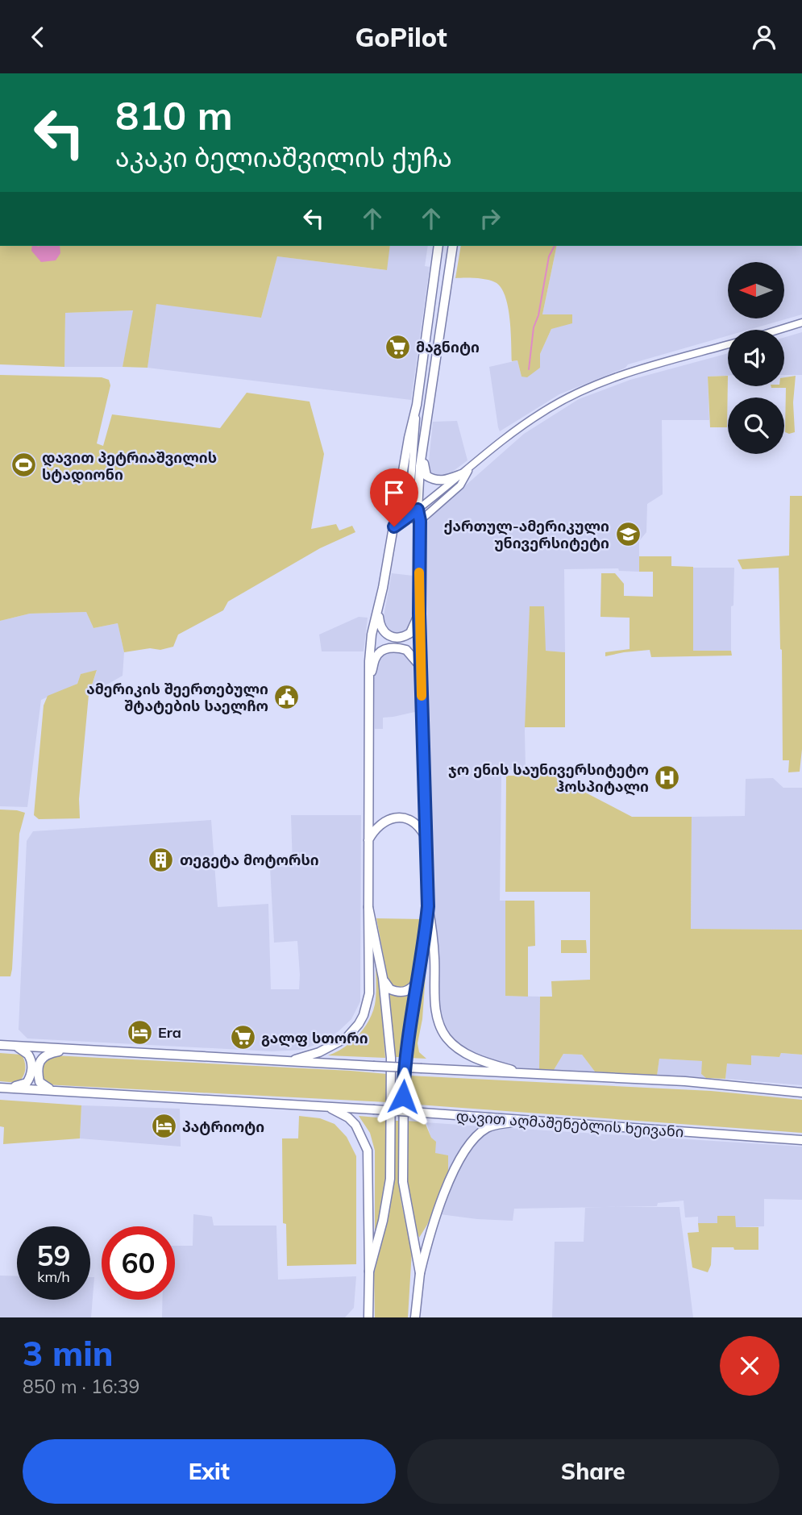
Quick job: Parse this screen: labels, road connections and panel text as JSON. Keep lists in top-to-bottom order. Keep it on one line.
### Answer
{"streets":{"main road":["დავით აღმაშენებლის ხეივანი"]},"places":{"supermarket":["მაგნიტი","გალფ სთორი"],"sports":["დავით პეტრიაშვილის სტადიონი"],"school or university":["ქართულ-ამერიკული უნივერსიტეტი"],"public building":["ამერიკის შეერთებული შტატების საელჩო"],"hospital":["ჯო ენის საუნივერსიტეტო ჰოსპიტალი"],"building":["თეგეტა მოტორსი"],"hotel":["Era","პატრიოტი"]},"north":"left","page":{"header":"GoPilot","turn":["810 m","აკაკი ბელიაშვილის ქუჩა"],"speed":"59 km/h","limit":"60","heading":["3 min","850 m · 16:39"],"buttons":["Exit","Share"]}}
